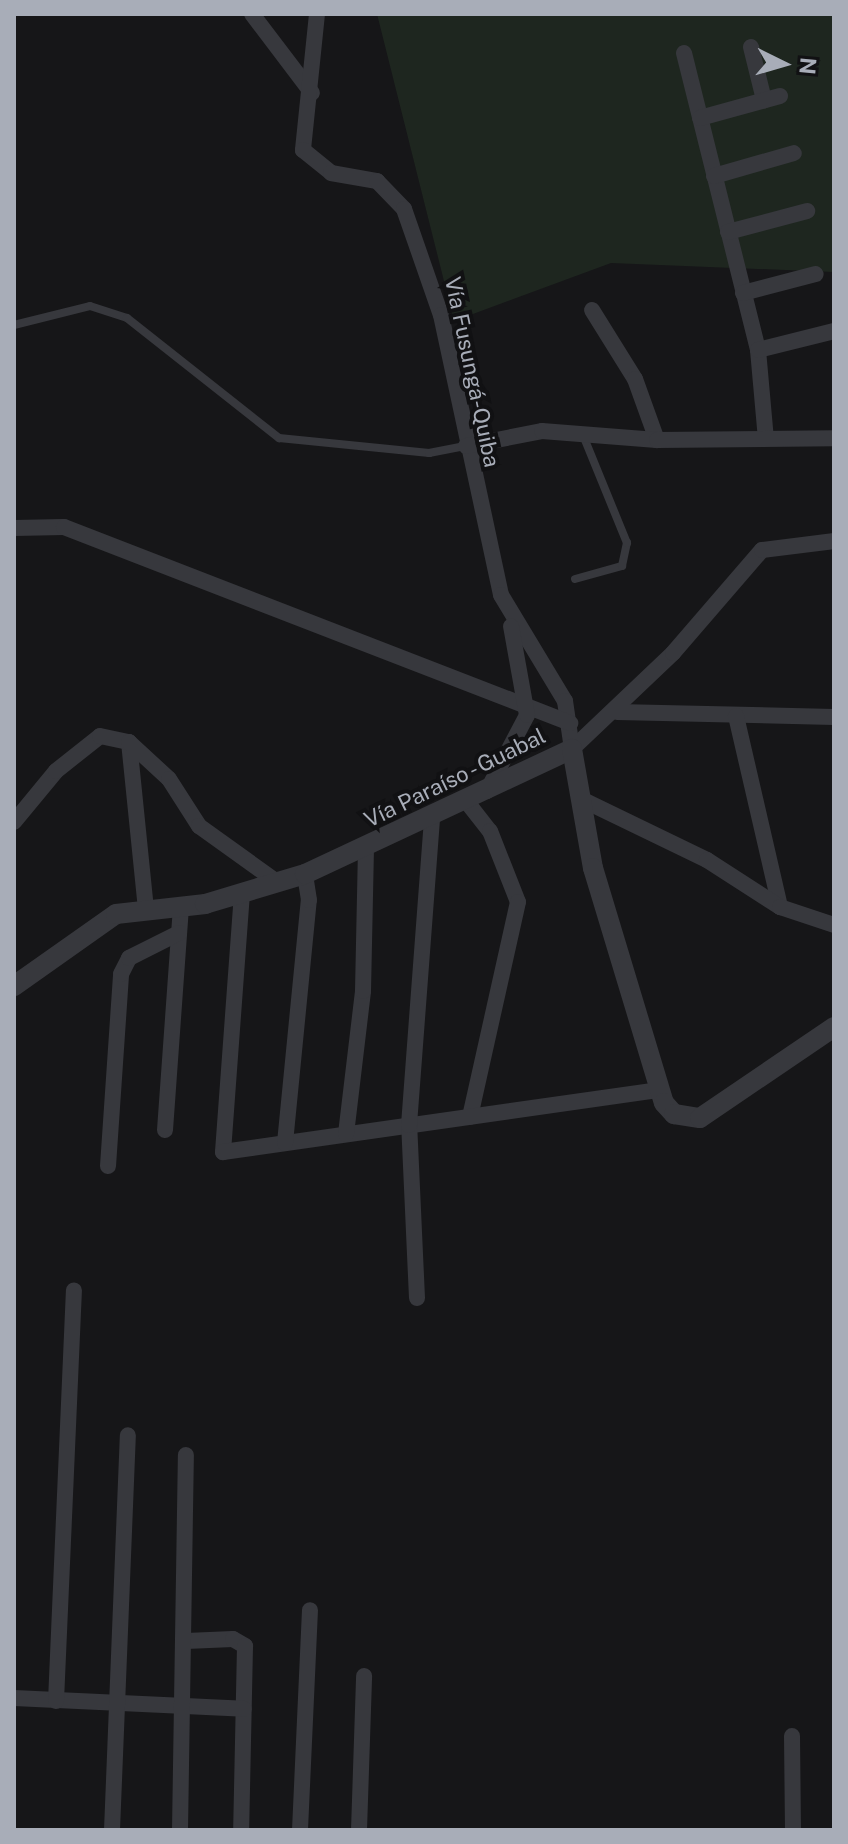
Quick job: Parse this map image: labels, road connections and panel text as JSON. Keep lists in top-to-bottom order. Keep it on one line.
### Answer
{"streets":{"street":["Vía Fusungá-Quiba","Vía Paraíso - Guabal"]},"north":"right"}
